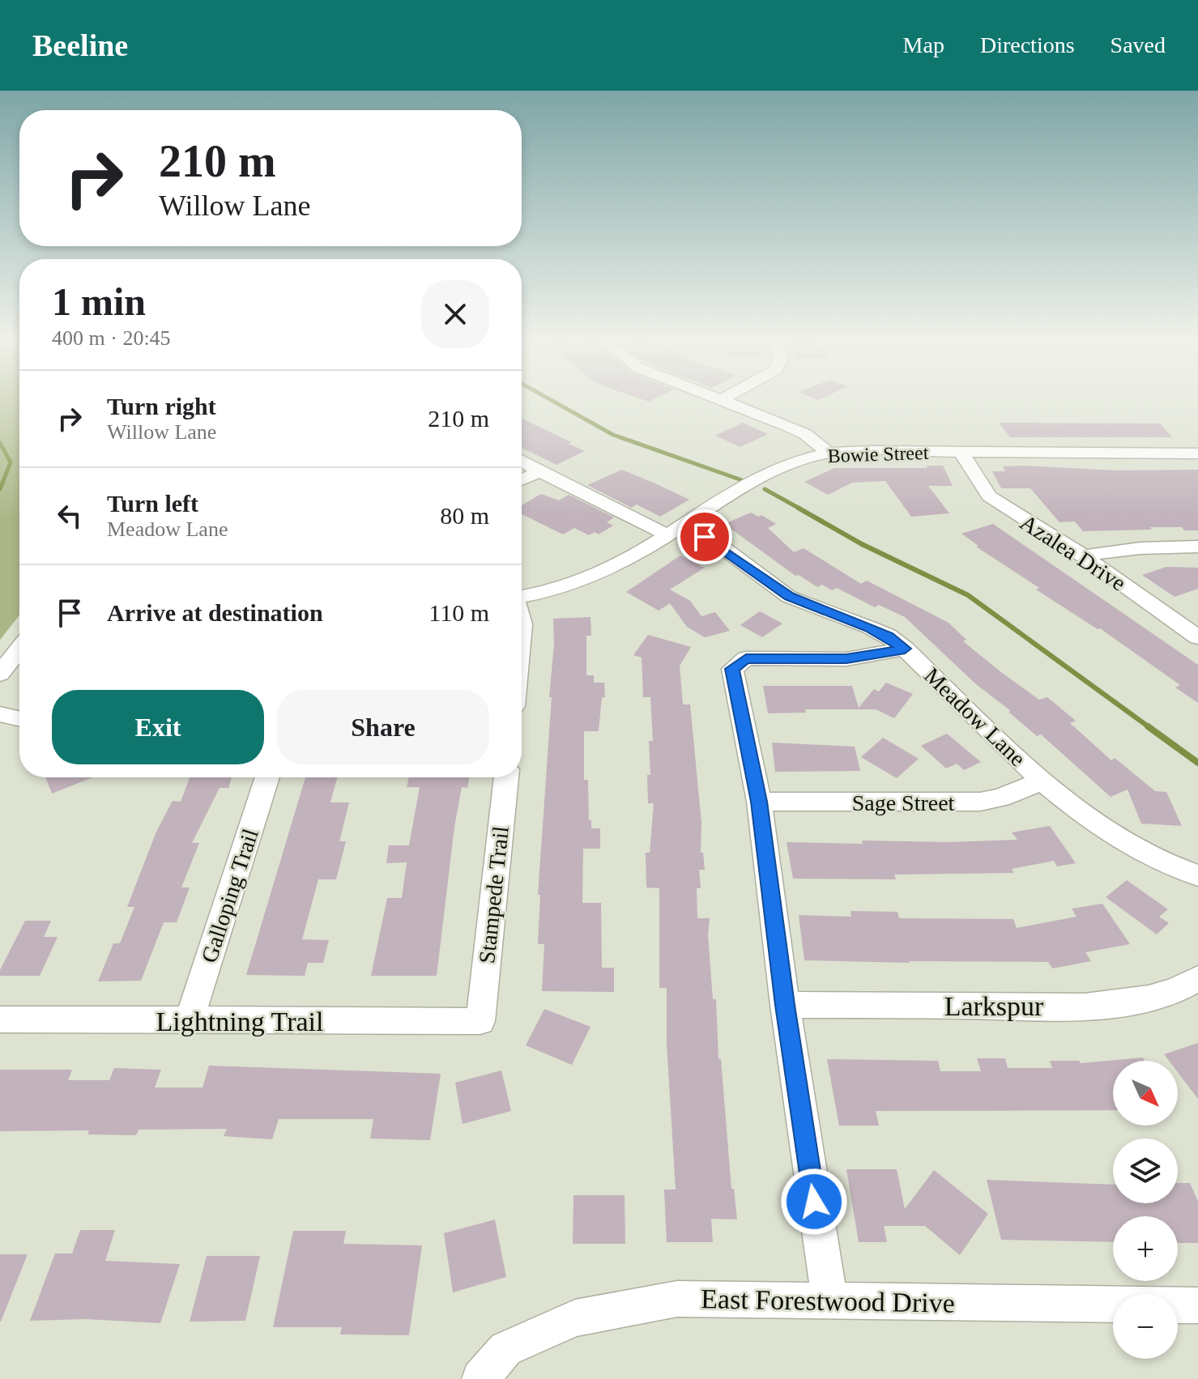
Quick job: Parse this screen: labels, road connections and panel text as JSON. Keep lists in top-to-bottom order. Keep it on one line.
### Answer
{"streets":{"street":["Bowie Street","Azalea Drive","Meadow Lane","Sage Street","Stampede Trail","Galloping Trail","Larkspur","Lightning Trail","East Forestwood Drive"]},"crossings":[["Bowie Street","Azalea Drive"],["Bowie Street","Meadow Lane"],["Meadow Lane","Sage Street"],["Stampede Trail","Lightning Trail"],["Galloping Trail","Lightning Trail"]],"north":"bottom right","page":{"header":"Beeline","nav":["Map","Directions","Saved"],"turn":["210 m","Willow Lane"],"heading":["1 min","400 m · 20:45"],"list":[{"name":"Turn right","note":"Willow Lane","value":"210 m"},{"name":"Turn left","note":"Meadow Lane","value":"80 m"},{"name":"Arrive at destination","value":"110 m"}],"buttons":["Exit","Share"],"map_buttons":["+","−"]}}
